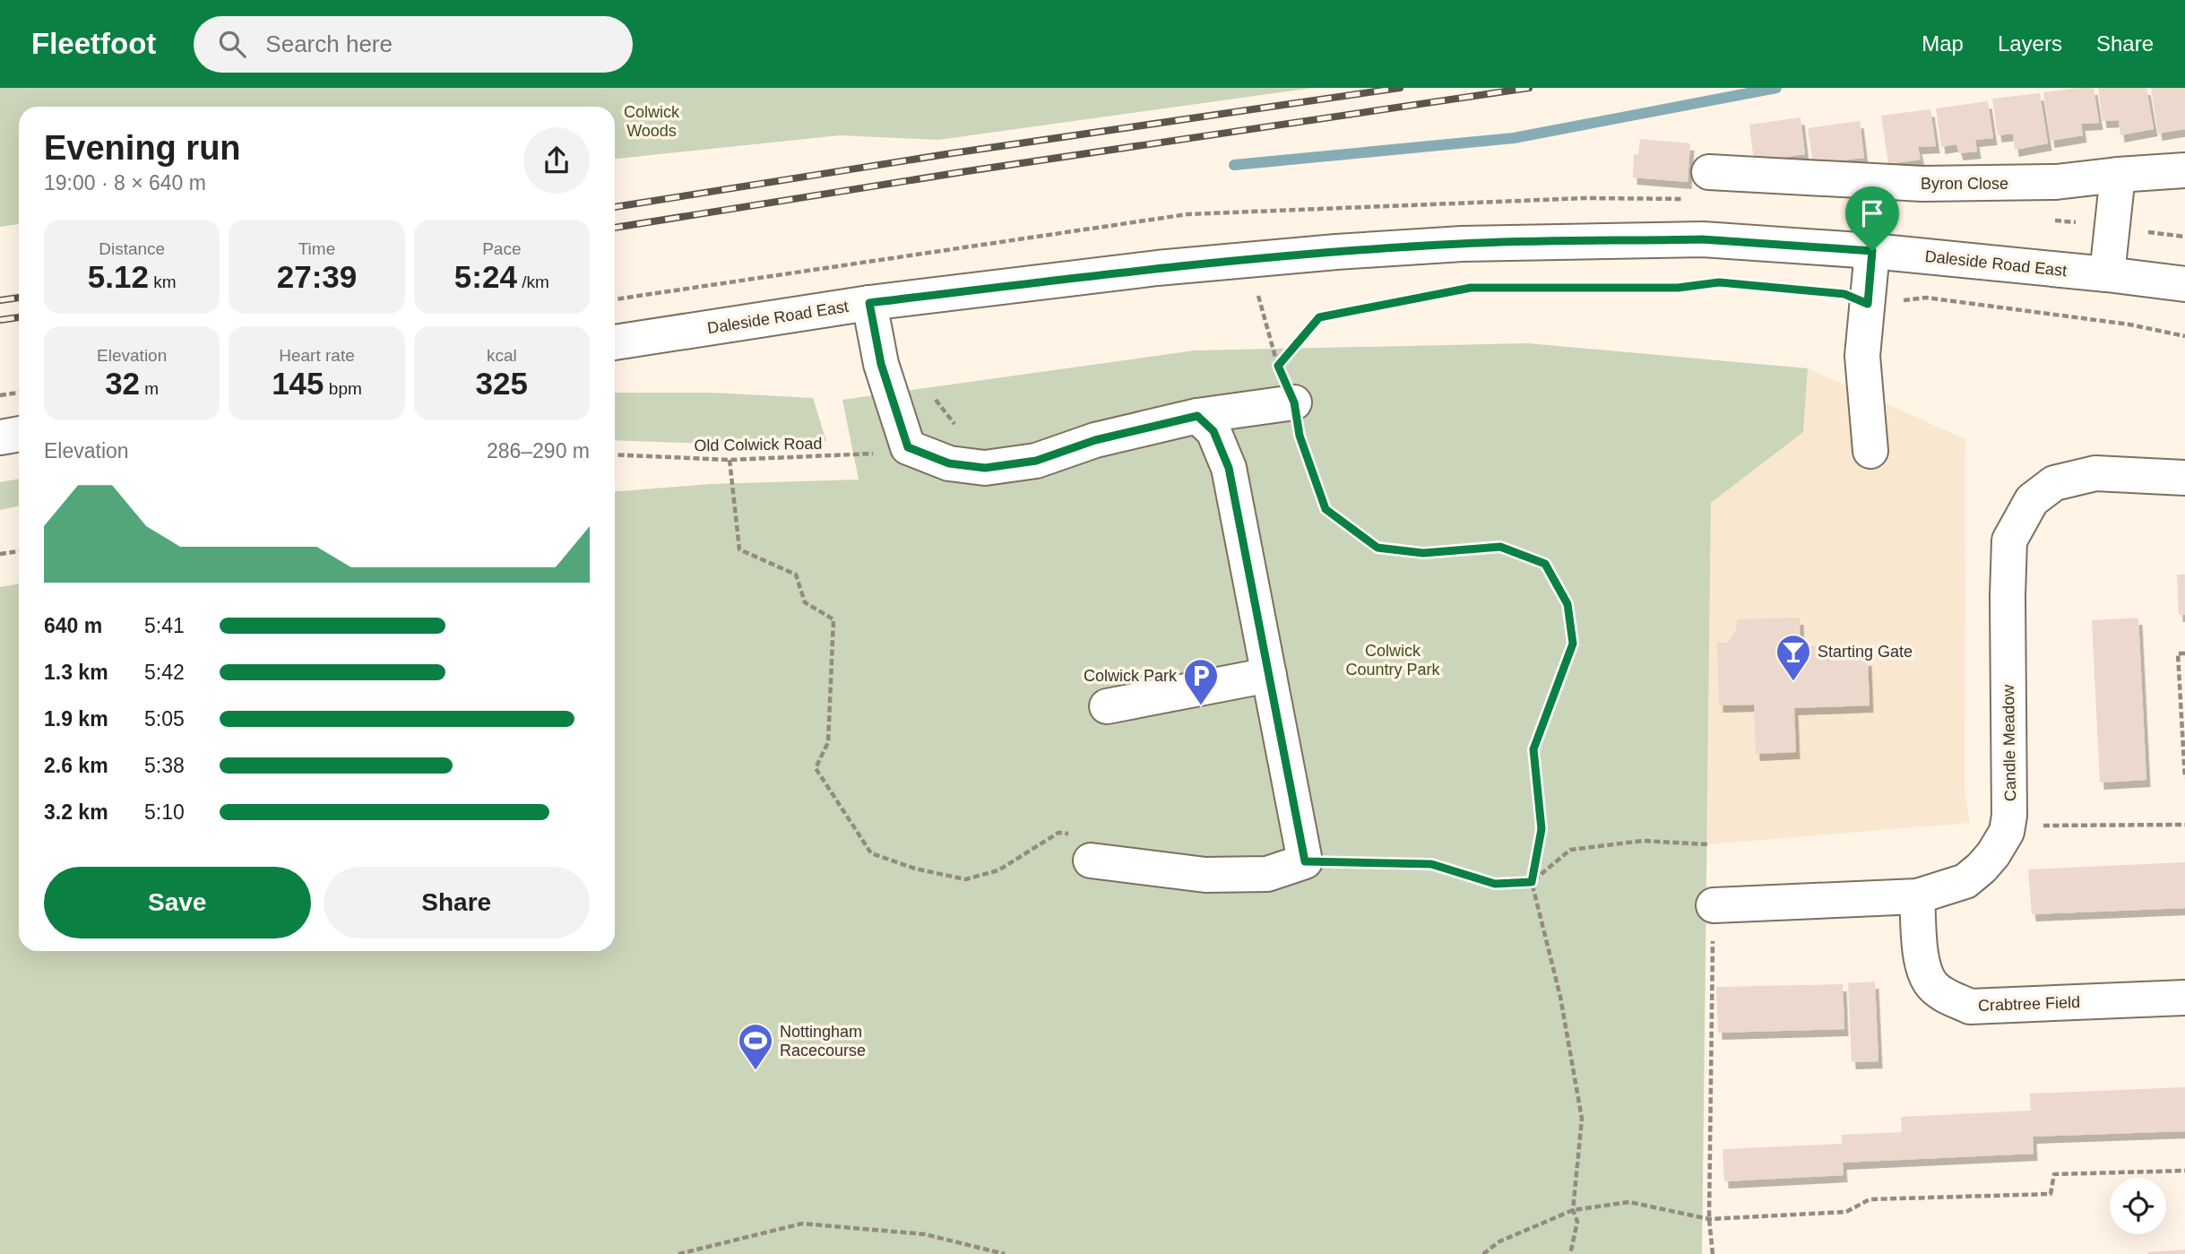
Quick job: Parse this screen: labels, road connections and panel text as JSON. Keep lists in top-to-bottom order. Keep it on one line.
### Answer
{"streets":{"street":["Byron Close","Daleside Road East","Candle Meadow","Crabtree Field"],"path":["Old Colwick Road"]},"crossings":[["Candle Meadow","Crabtree Field"]],"parks":["Colwick Woods","Colwick Country Park"],"places":{"bar":["Starting Gate"],"parking":["Colwick Park"],"sports":["Nottingham Racecourse"]},"page":{"header":"Fleetfoot","search":"Search here","nav":["Map","Layers","Share"],"heading":["Evening run","19:00 · 8 × 640 m"],"stats":[["Distance","5.12 km"],["Time","27:39"],["Pace","5:24 /km"],["Elevation","32 m"],["Heart rate","145 bpm"],["kcal","325"]],"chart":["Elevation","286–290 m"],"list":[{"name":"640 m","note":"5:41"},{"name":"1.3 km","note":"5:42"},{"name":"1.9 km","note":"5:05"},{"name":"2.6 km","note":"5:38"},{"name":"3.2 km","note":"5:10"}],"buttons":["Save","Share"]}}
